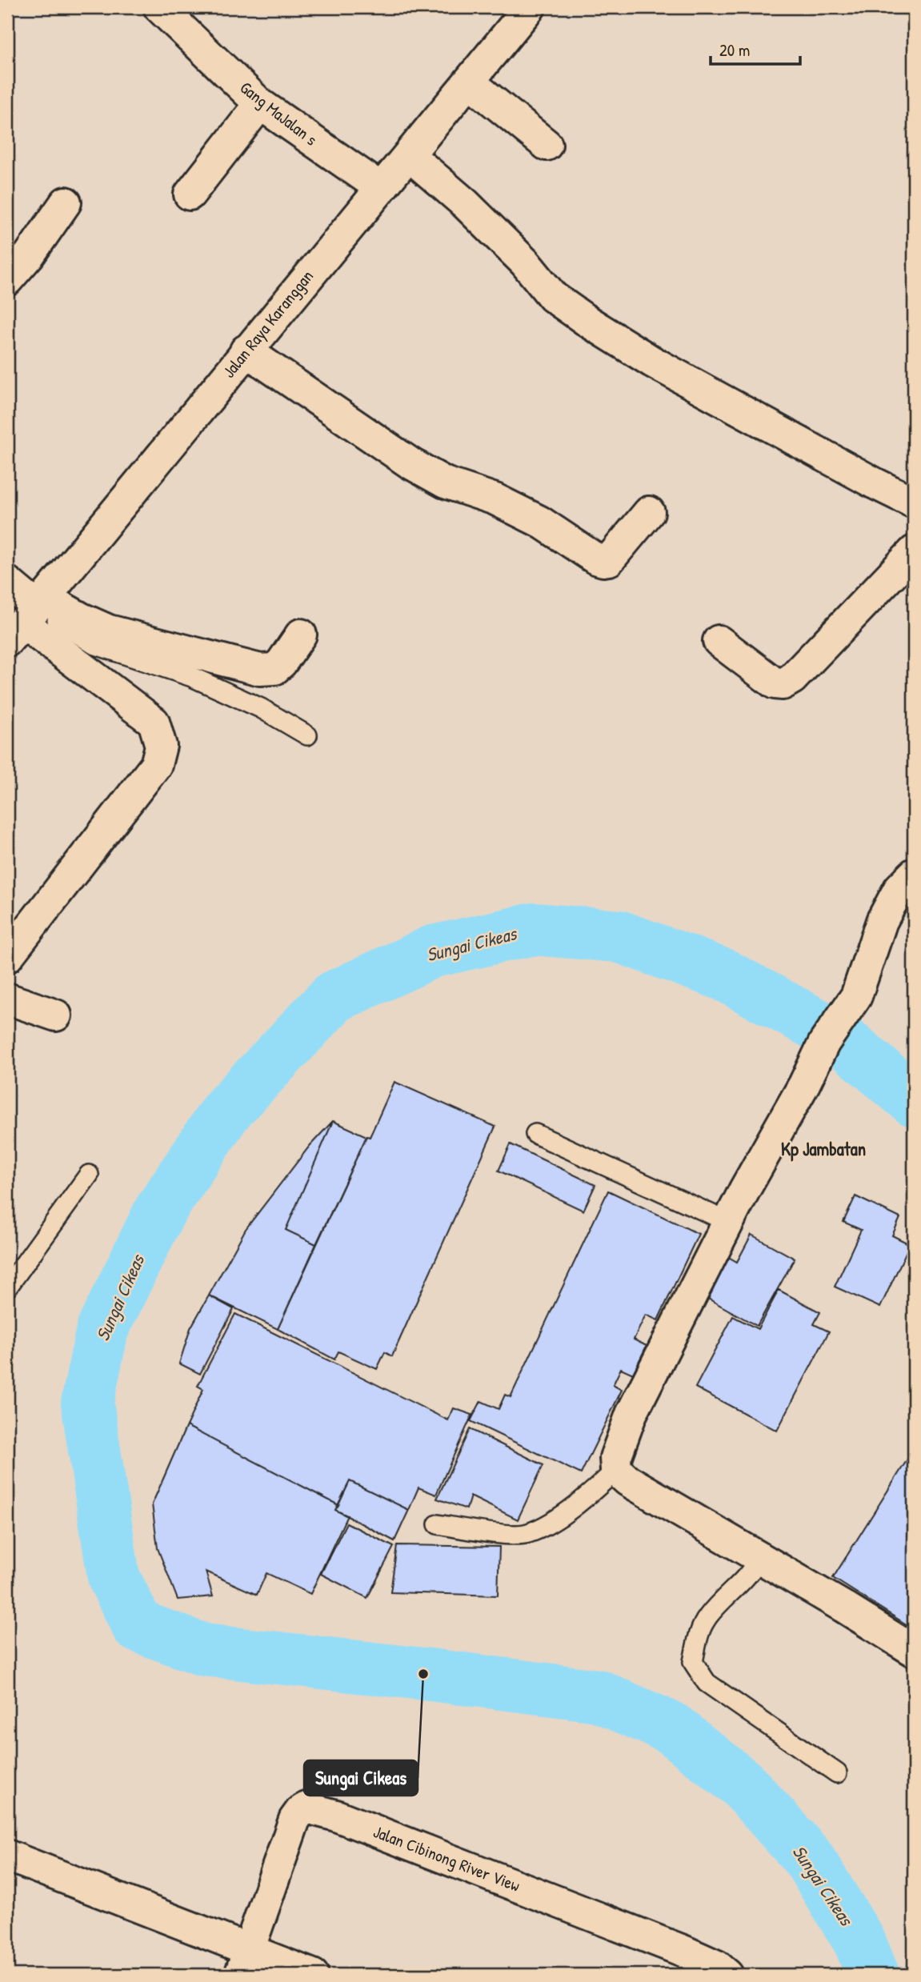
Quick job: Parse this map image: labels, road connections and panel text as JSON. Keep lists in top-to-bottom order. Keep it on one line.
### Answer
{"streets":{"street":["Gang MaJalan s","Jalan Raya Karanggan","Jalan Cibinong River View"]},"crossings":[["Gang MaJalan s","Jalan Raya Karanggan"]],"districts":["Kp Jambatan"],"water":["Sungai Cikeas"],"places":["Sungai Cikeas"],"scale_bar":"20 m"}
